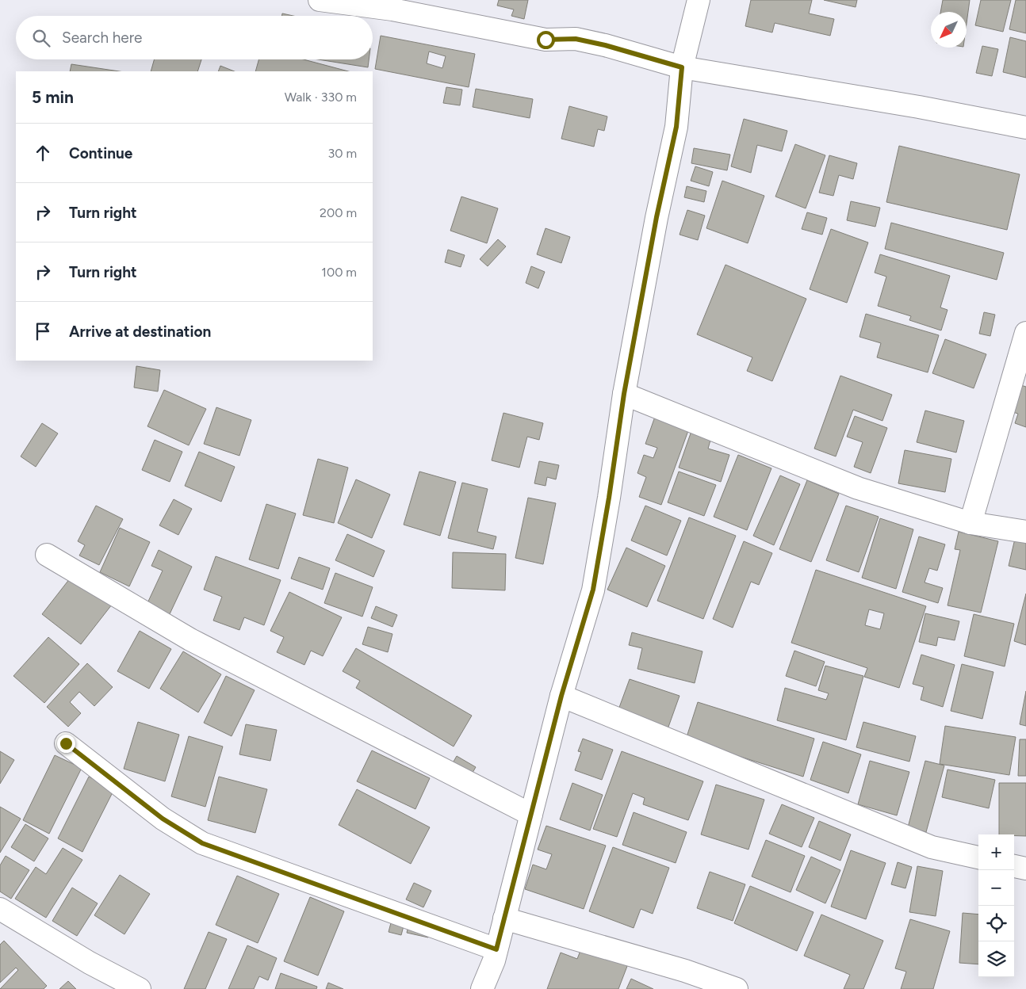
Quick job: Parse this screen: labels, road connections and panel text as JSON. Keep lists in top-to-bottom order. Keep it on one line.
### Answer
{"north":"bottom left","page":{"search":"Search here","heading":["5 min","Walk · 330 m"],"list":[["Continue","30 m"],["Turn right","200 m"],["Turn right","100 m"],"Arrive at destination"],"map_buttons":["+","−"]}}
